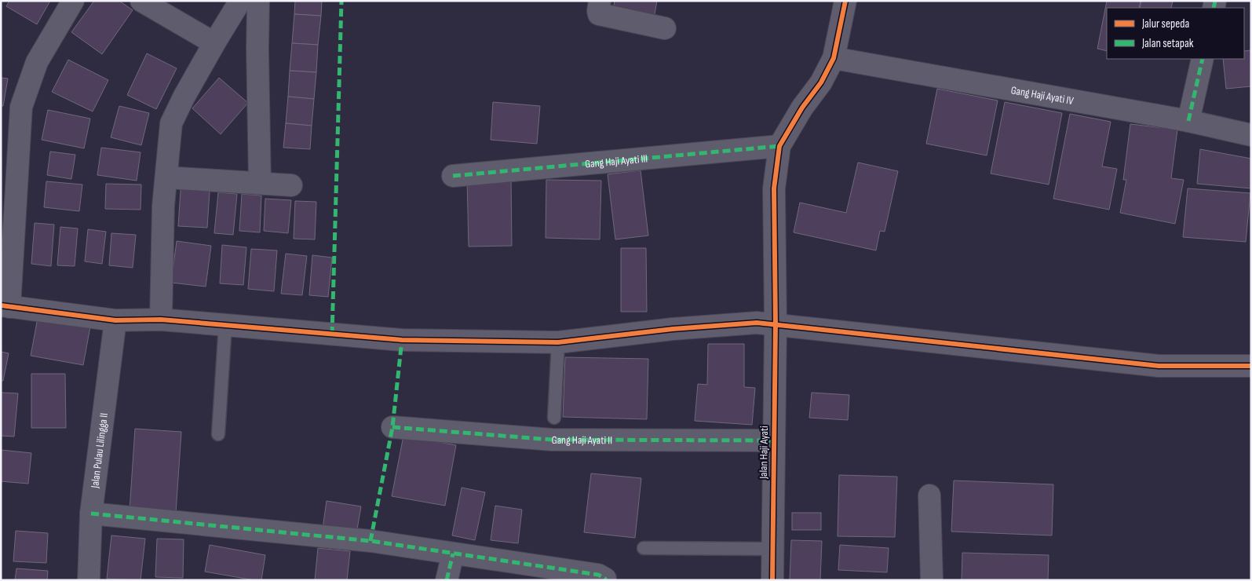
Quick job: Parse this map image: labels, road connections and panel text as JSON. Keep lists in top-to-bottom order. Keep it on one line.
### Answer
{"streets":{"street":["Gang Haji Ayati IV","Gang Haji Ayati III","Gang Haji Ayati II","Jalan Pulau Lilingga II","Jalan Haji Ayati"]},"crossings":[["Gang Haji Ayati III","Jalan Haji Ayati"],["Gang Haji Ayati II","Jalan Haji Ayati"]],"legend":["Jalur sepeda","Jalan setapak"]}
